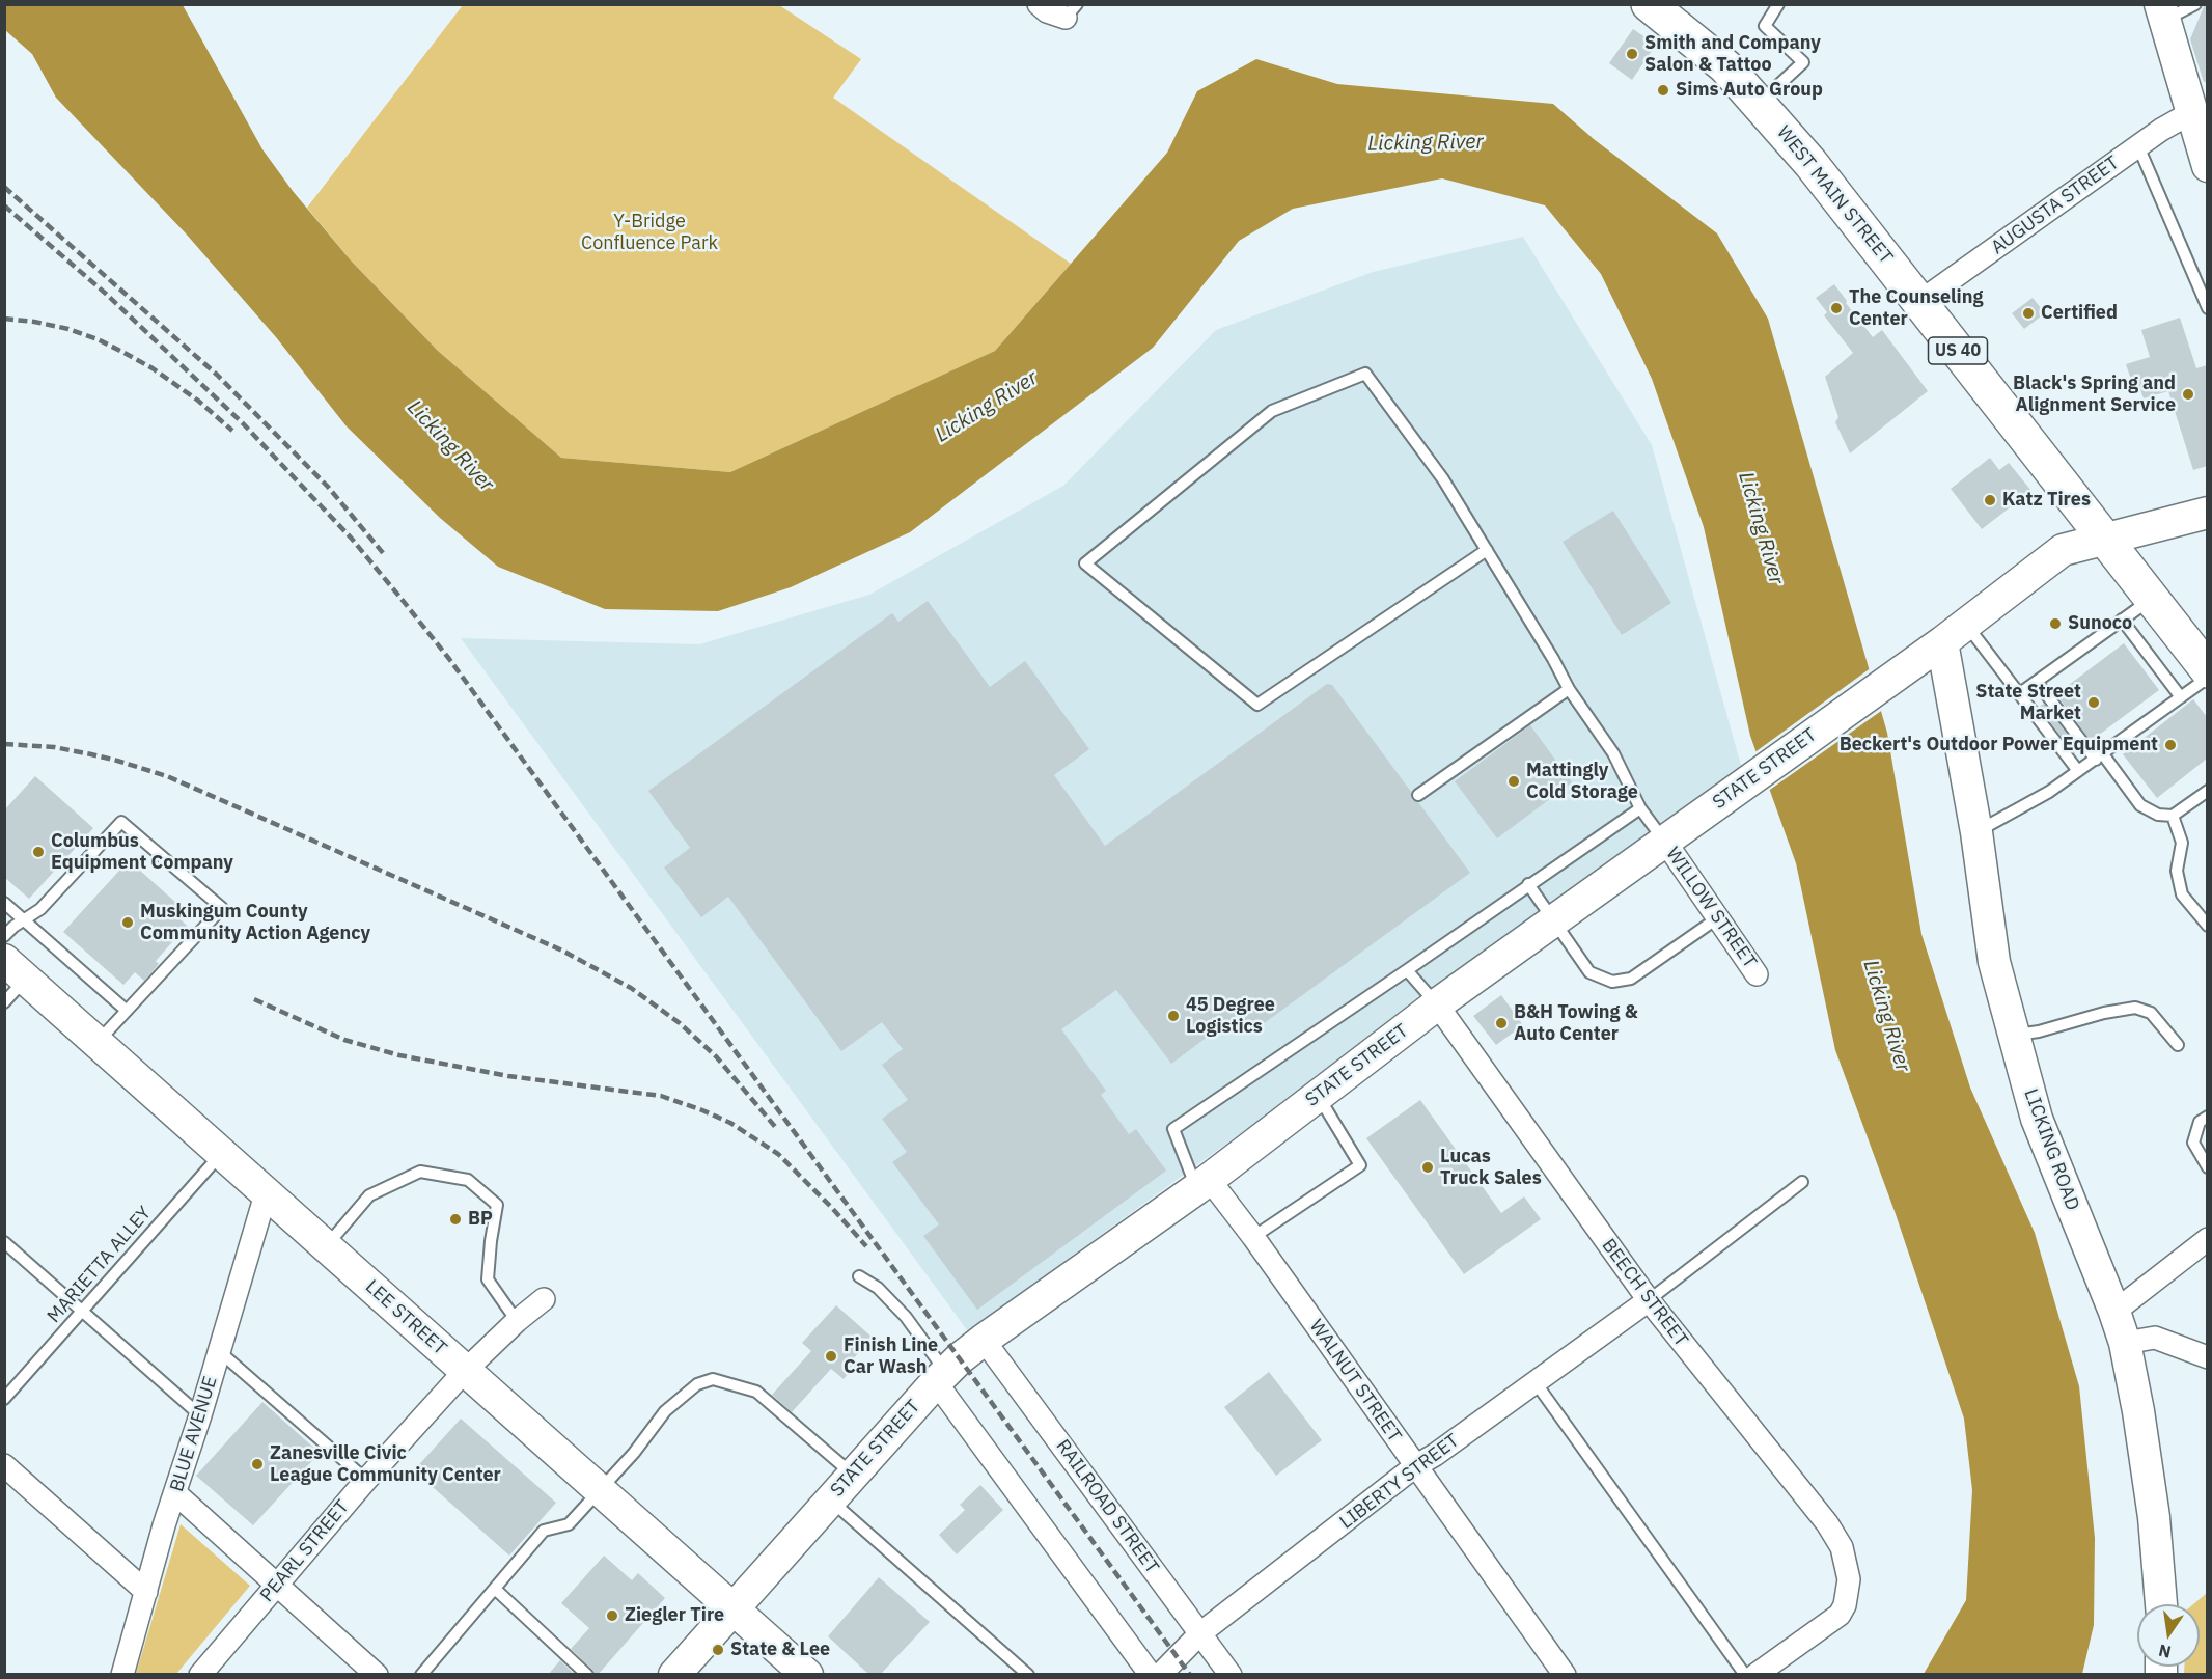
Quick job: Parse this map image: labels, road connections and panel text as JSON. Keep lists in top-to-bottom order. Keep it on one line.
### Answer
{"streets":{"main road":["WEST MAIN STREET","US 40"],"street":["AUGUSTA STREET","STATE STREET","WILLOW STREET","LICKING ROAD","BEECH STREET","LEE STREET","WALNUT STREET","BLUE AVENUE","LIBERTY STREET","RAILROAD STREET","PEARL STREET"],"lane":["MARIETTA ALLEY"]},"crossings":[["WEST MAIN STREET","AUGUSTA STREET"],["WEST MAIN STREET","STATE STREET"],["STATE STREET","WILLOW STREET"],["STATE STREET","LICKING ROAD"],["STATE STREET","BEECH STREET"],["STATE STREET","LEE STREET"],["STATE STREET","WALNUT STREET"],["STATE STREET","RAILROAD STREET"],["MARIETTA ALLEY","LEE STREET"],["BEECH STREET","LIBERTY STREET"],["LEE STREET","BLUE AVENUE"],["LEE STREET","PEARL STREET"],["WALNUT STREET","LIBERTY STREET"],["LIBERTY STREET","RAILROAD STREET"]],"water":["Licking River"],"parks":["Y-Bridge Confluence Park"],"places":["Smith and Company Salon & Tattoo","Sims Auto Group","The Counseling Center","Certified","Black's Spring and Alignment Service","Katz Tires","Sunoco","State Street Market","Beckert's Outdoor Power Equipment","Mattingly Cold Storage","Columbus Equipment Company","Muskingum County Community Action Agency","45 Degree Logistics","B&H Towing & Auto Center","Lucas Truck Sales","BP","Finish Line Car Wash","Zanesville Civic League Community Center","Ziegler Tire","State & Lee"],"north":"bottom"}
